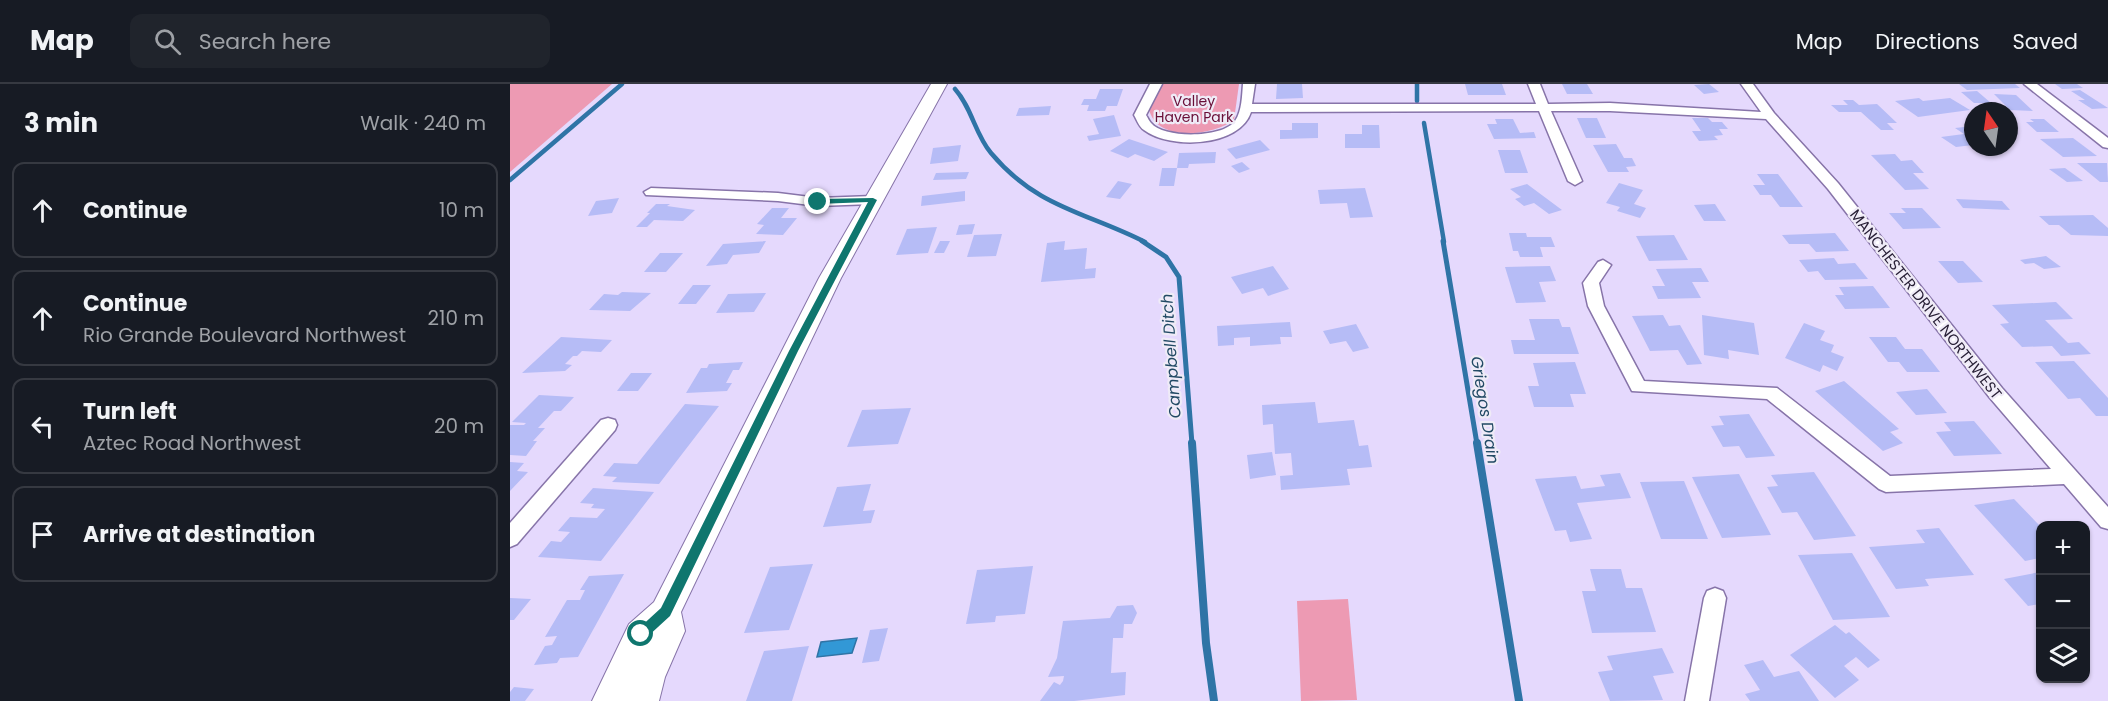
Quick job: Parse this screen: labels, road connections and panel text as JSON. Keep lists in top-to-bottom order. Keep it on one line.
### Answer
{"streets":{"street":["MANCHESTER DRIVE NORTHWEST"]},"water":["Campbell Ditch","Griegos Drain"],"parks":["Valley Haven Park"],"north":"top","page":{"header":"Map","search":"Search here","nav":["Map","Directions","Saved"],"heading":["3 min","Walk · 240 m"],"list":[["Continue","10 m"],["Continue","Rio Grande Boulevard Northwest","210 m"],["Turn left","Aztec Road Northwest","20 m"],"Arrive at destination"],"map_buttons":["+","−"]}}
